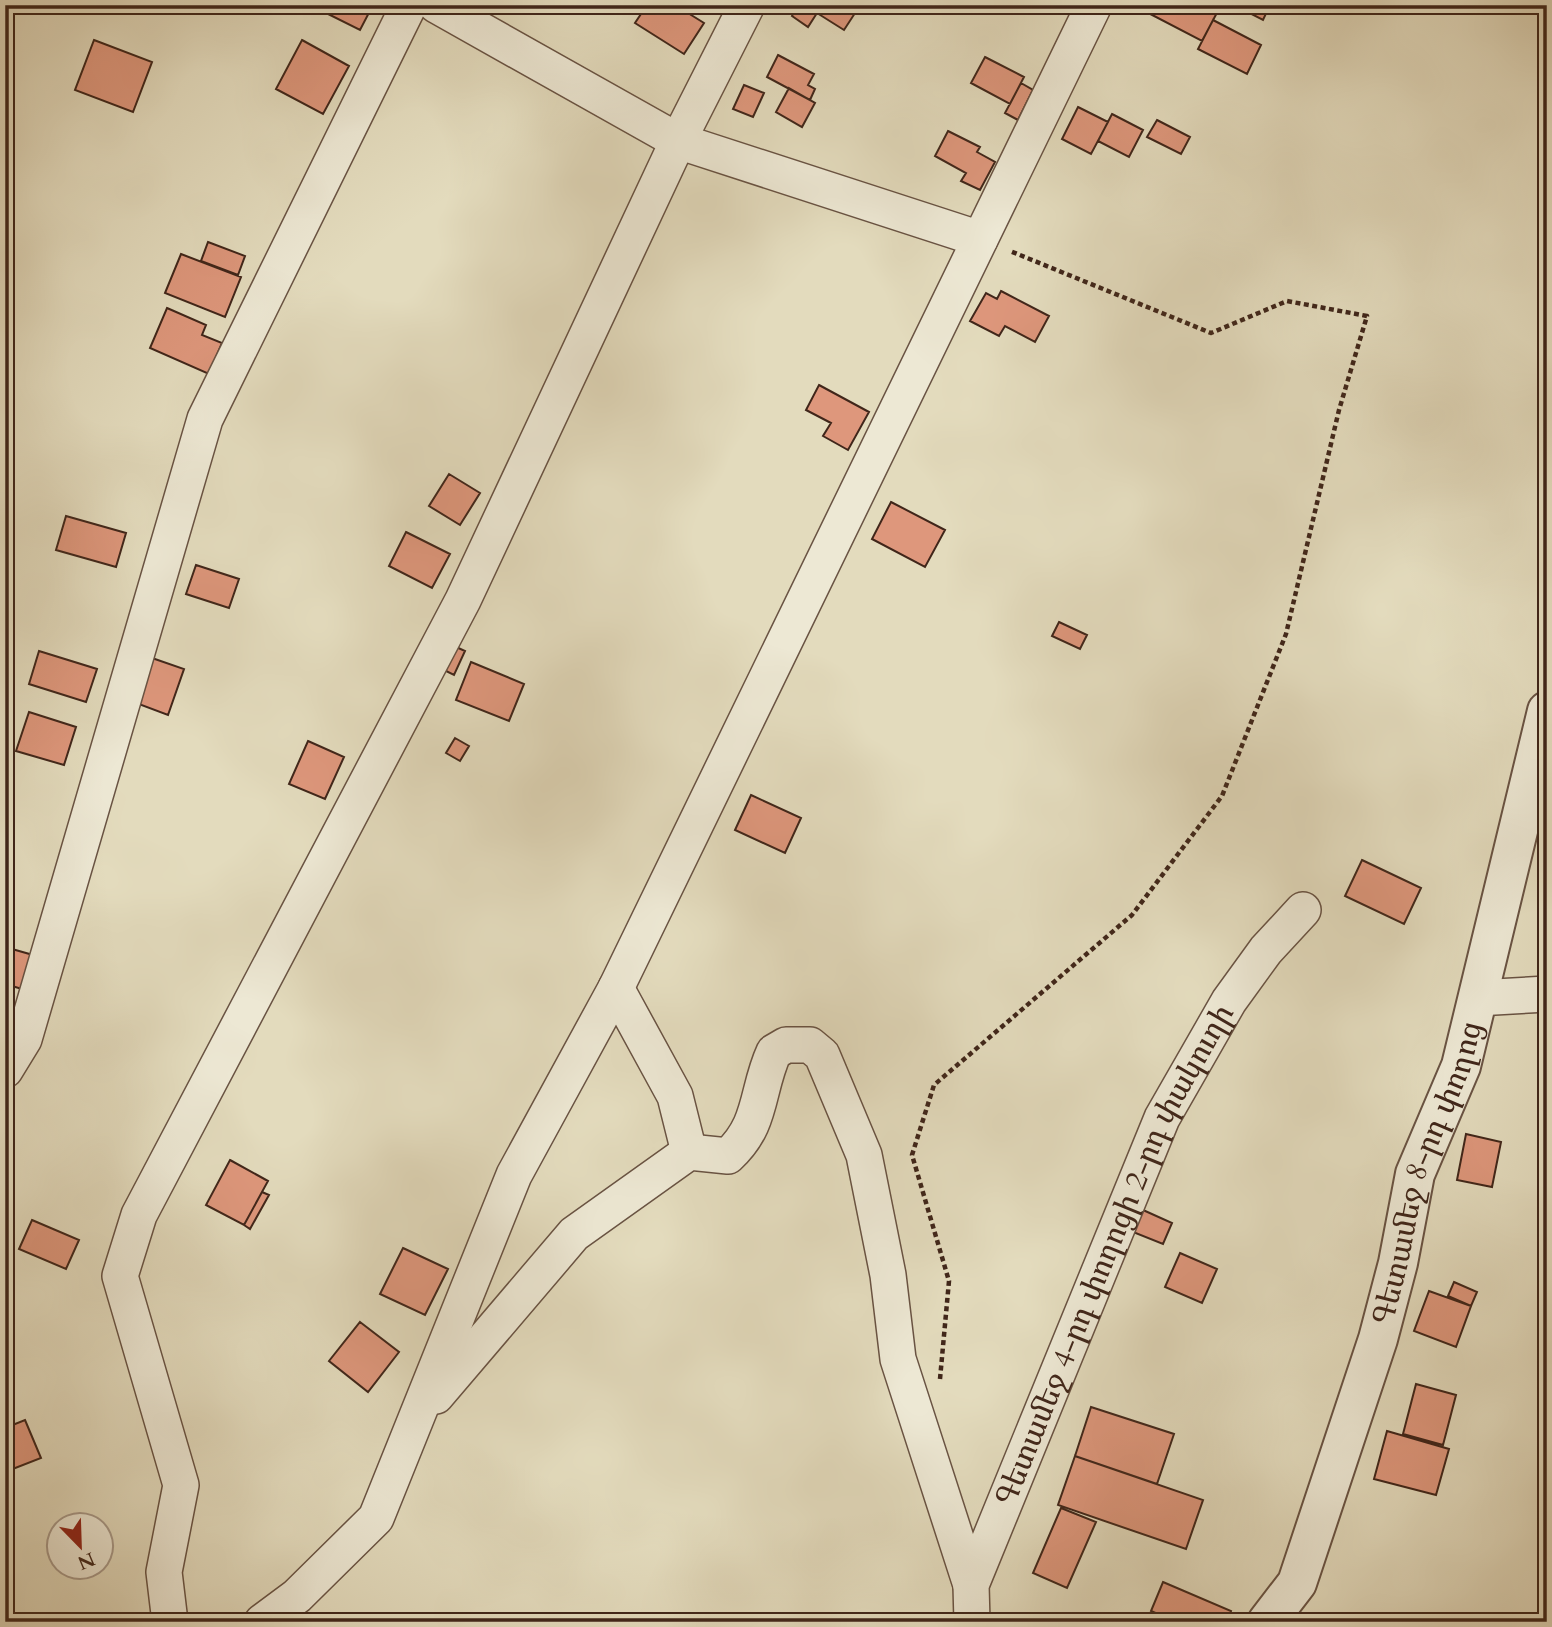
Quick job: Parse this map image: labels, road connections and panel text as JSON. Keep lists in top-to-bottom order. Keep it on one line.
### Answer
{"streets":{"street":["Գետամեջ 8-րդ փողոց","Գետամեջ 4-րդ փողոցի 2-րդ փակուղի"]},"north":"bottom right"}
